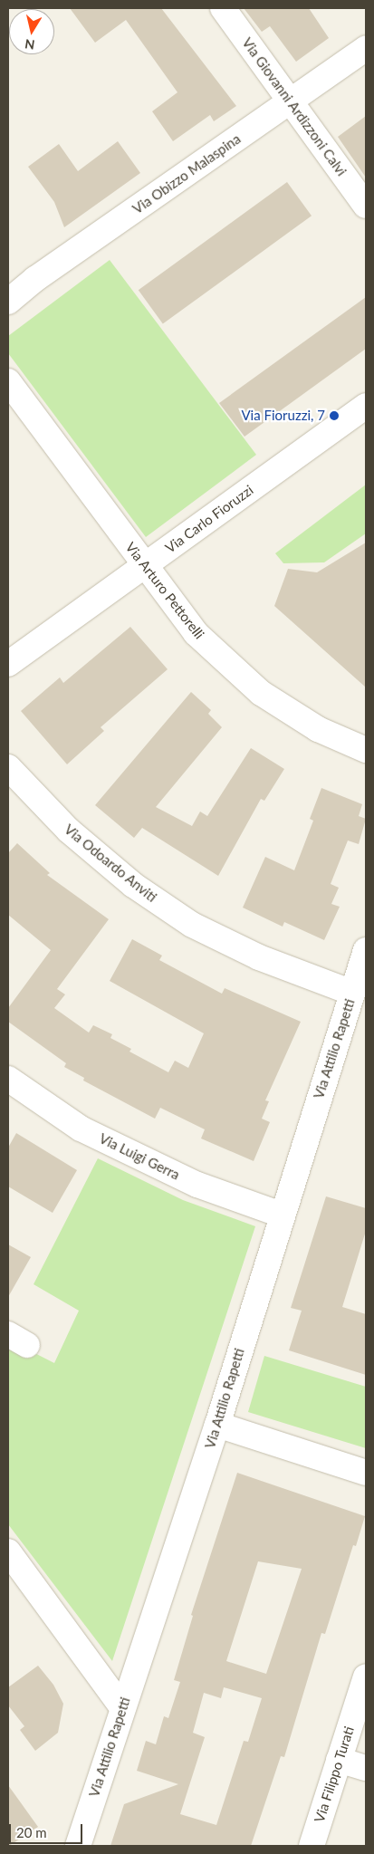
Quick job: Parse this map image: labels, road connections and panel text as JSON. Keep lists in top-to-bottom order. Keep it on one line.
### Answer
{"streets":{"street":["Via Giovanni Ardizzoni Calvi","Via Obizzo Malaspina","Via Carlo Fioruzzi","Via Arturo Pettorelli","Via Odoardo Anviti","Via Attilio Rapetti","Via Luigi Gerra","Via Filippo Turati"]},"crossings":[["Via Giovanni Ardizzoni Calvi","Via Obizzo Malaspina"],["Via Carlo Fioruzzi","Via Arturo Pettorelli"],["Via Odoardo Anviti","Via Attilio Rapetti"],["Via Attilio Rapetti","Via Luigi Gerra"]],"places":["Via Fioruzzi, 7"],"scale_bar":"20 m","north":"bottom"}
